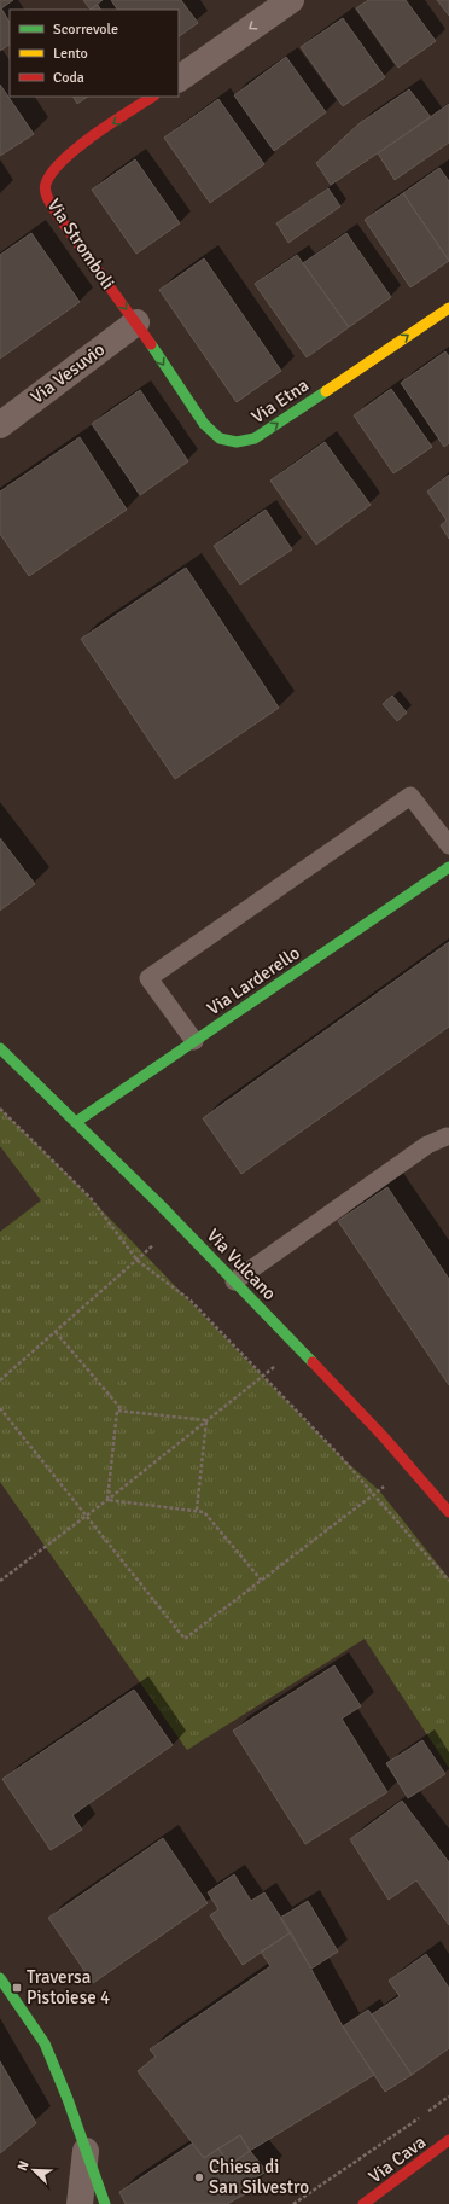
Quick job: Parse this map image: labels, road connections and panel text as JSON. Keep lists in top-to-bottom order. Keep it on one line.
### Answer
{"streets":{"street":["Via Stromboli","Via Vesuvio","Via Etna","Via Larderello","Via Vulcano","Via Cava"]},"crossings":[["Via Stromboli","Via Vesuvio"],["Via Stromboli","Via Etna"],["Via Vesuvio","Via Etna"],["Via Larderello","Via Vulcano"]],"places":{"transit":["Traversa Pistoiese 4"],"other":["Chiesa di San Silvestro"]},"legend":["Scorrevole","Lento","Coda"],"north":"top left"}
